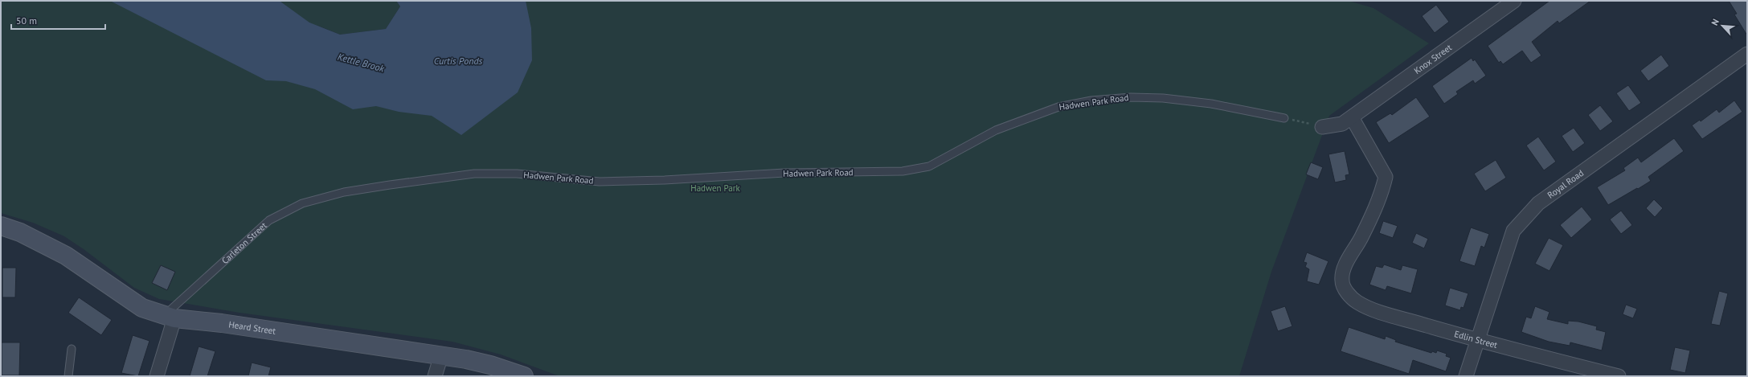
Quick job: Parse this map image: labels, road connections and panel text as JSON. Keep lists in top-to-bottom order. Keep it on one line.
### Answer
{"streets":{"street":["Knox Street","Royal Road","Heard Street","Edlin Street"],"lane":["Hadwen Park Road","Carleton Street"]},"crossings":[["Knox Street","Edlin Street"],["Hadwen Park Road","Carleton Street"],["Royal Road","Edlin Street"],["Carleton Street","Heard Street"]],"water":["Curtis Ponds","Kettle Brook"],"parks":["Hadwen Park"],"scale_bar":"50 m","north":"top left"}
